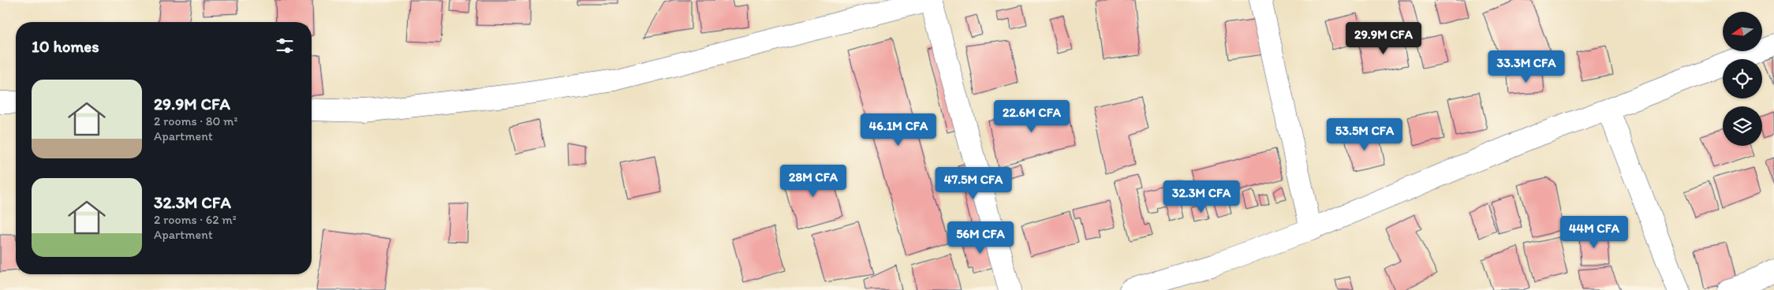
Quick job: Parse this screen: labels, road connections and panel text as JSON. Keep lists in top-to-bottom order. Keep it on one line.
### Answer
{"north":"left","page":{"price":["29.9M CFA","33.3M CFA","22.6M CFA","46.1M CFA","53.5M CFA","28M CFA","47.5M CFA","32.3M CFA","44M CFA","56M CFA"],"heading":"10 homes","list":[{"name":"29.9M CFA","note":"2 rooms · 80 m² · Apartment"},{"name":"32.3M CFA","note":"2 rooms · 62 m² · Apartment"}]}}
